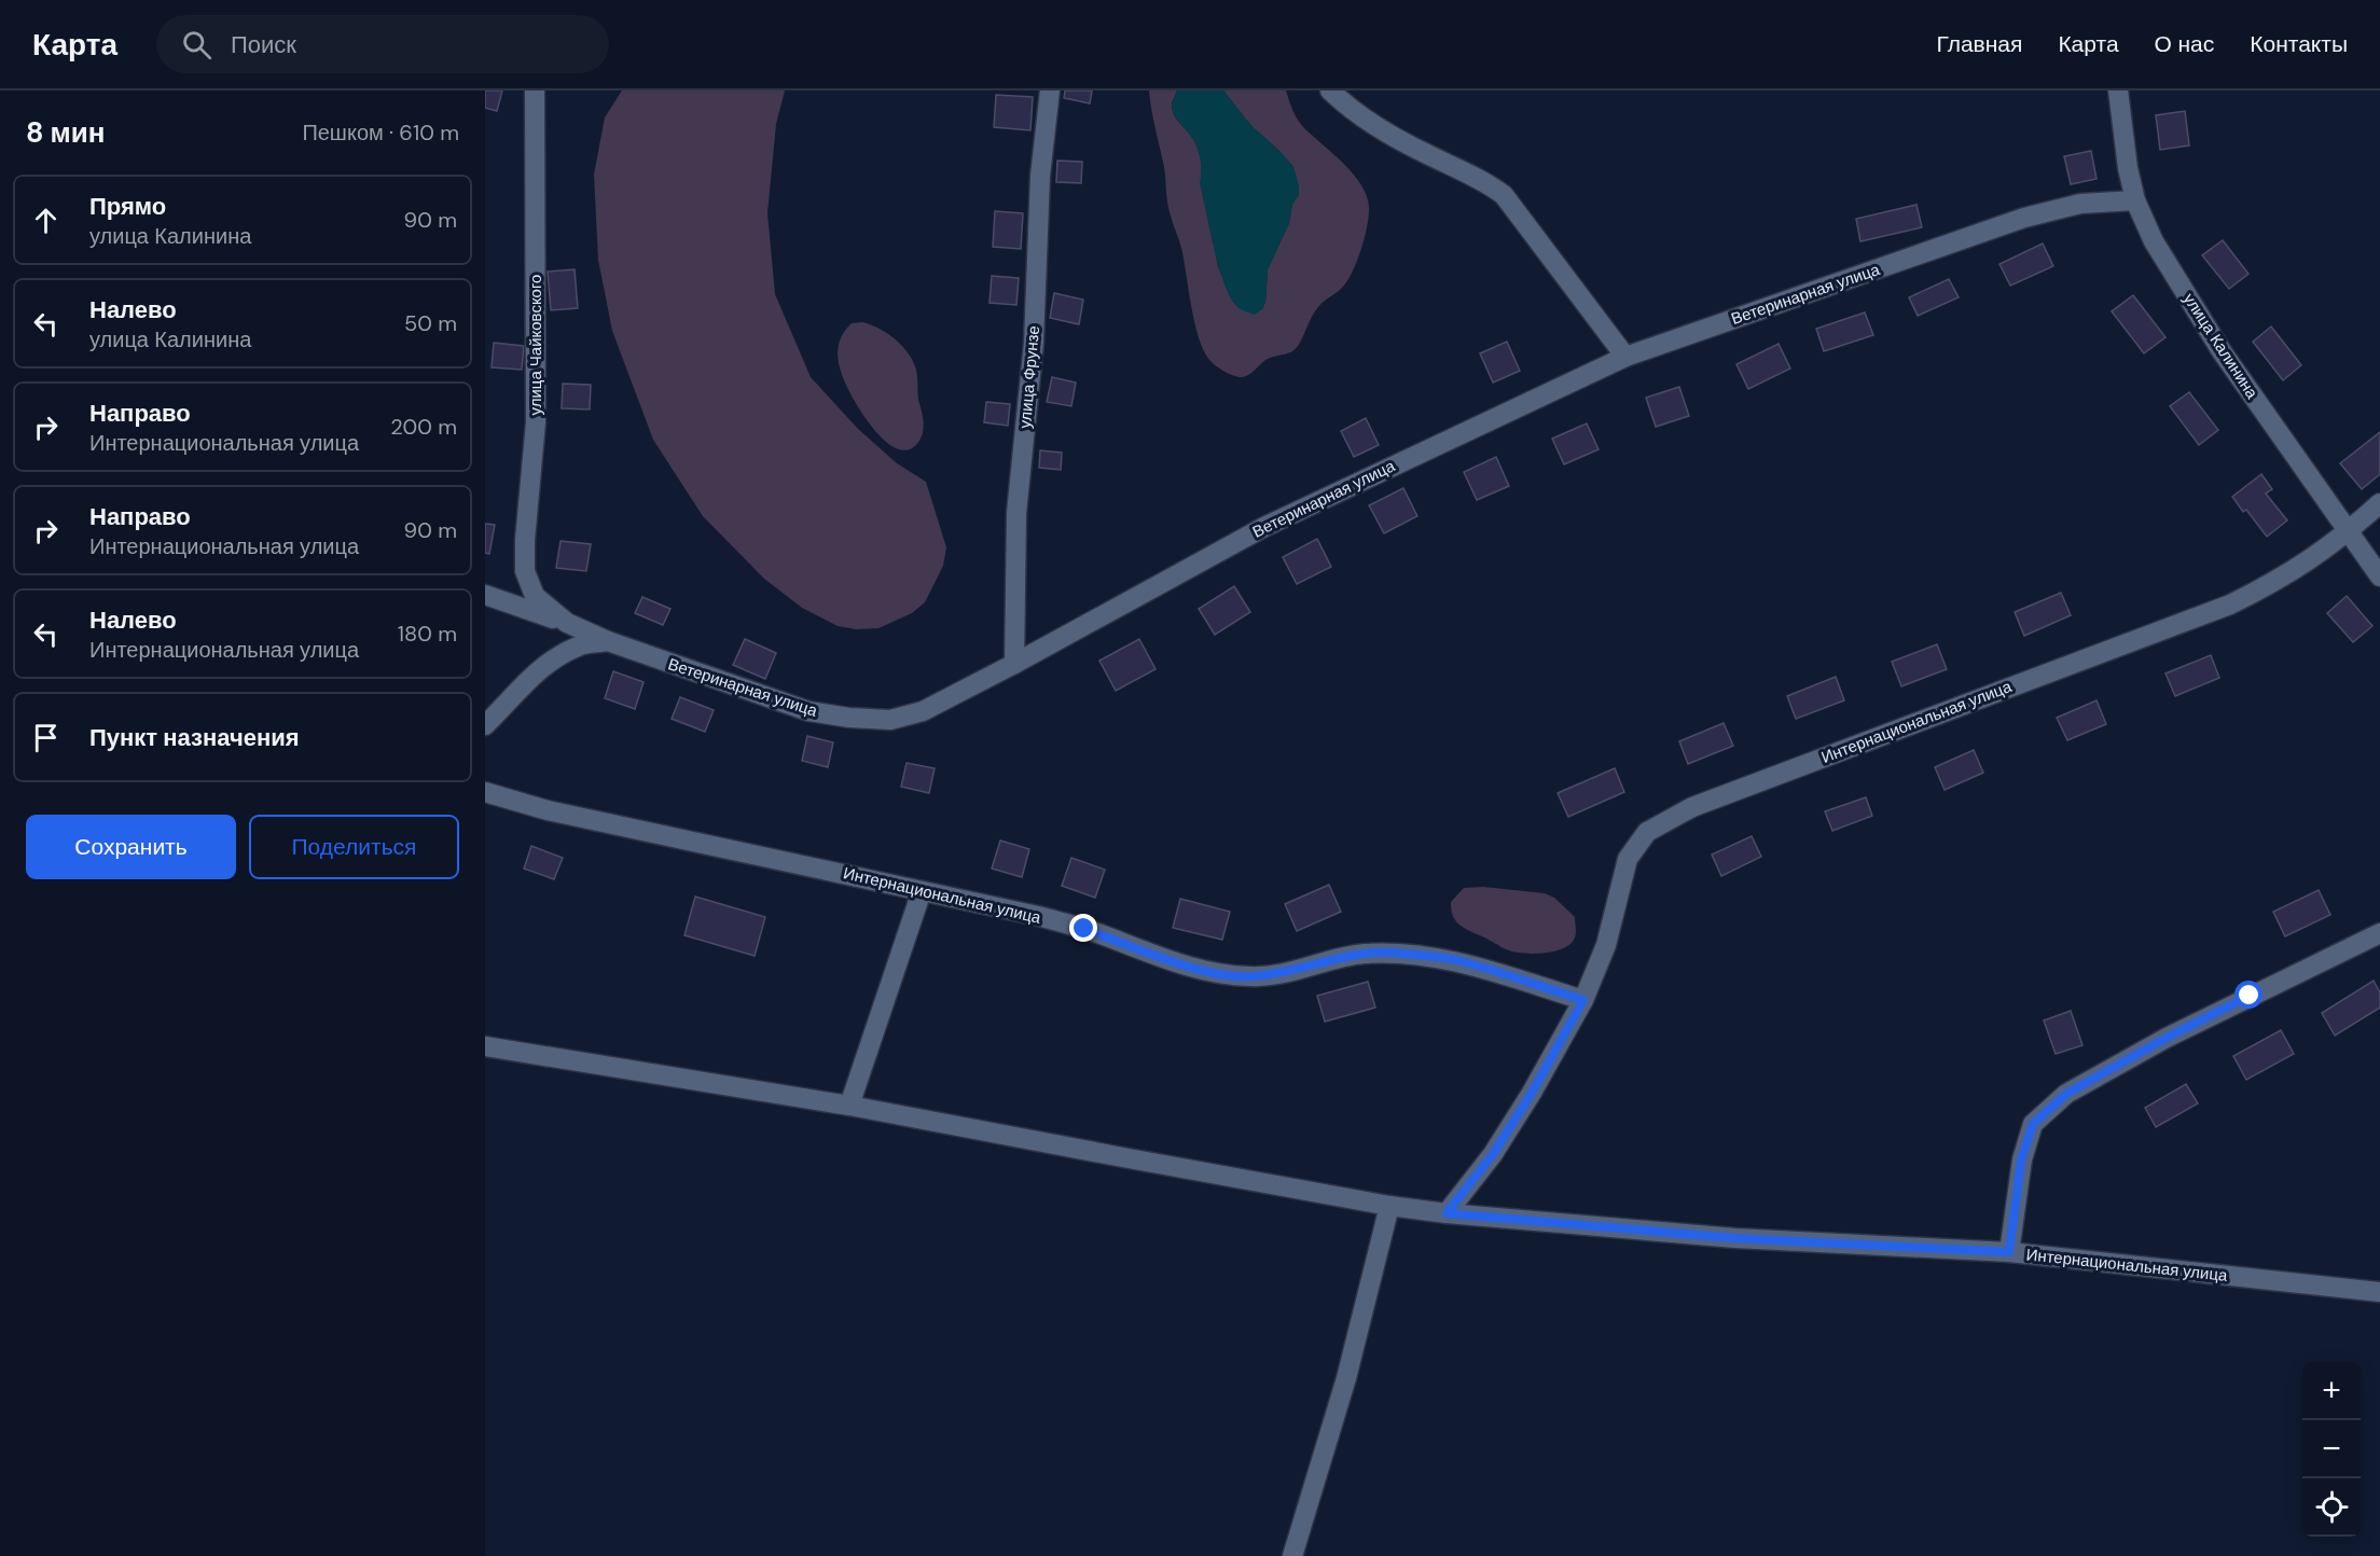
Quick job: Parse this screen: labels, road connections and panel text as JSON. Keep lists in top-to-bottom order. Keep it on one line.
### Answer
{"streets":{"street":["Ветеринарная улица","улица Чайковского","улица Калинина","улица Фрунзе","Интернациональная улица"]},"crossings":[["Ветеринарная улица","улица Чайковского"],["Ветеринарная улица","улица Калинина"],["Ветеринарная улица","улица Фрунзе"],["улица Калинина","Интернациональная улица"]],"page":{"header":"Карта","search":"Поиск","nav":["Главная","Карта","О нас","Контакты"],"heading":["8 мин","Пешком · 610 m"],"list":[["Прямо","улица Калинина","90 m"],["Налево","улица Калинина","50 m"],["Направо","Интернациональная улица","200 m"],["Направо","Интернациональная улица","90 m"],["Налево","Интернациональная улица","180 m"],"Пункт назначения"],"buttons":["Сохранить","Поделиться"],"map_buttons":["+","−"]}}
